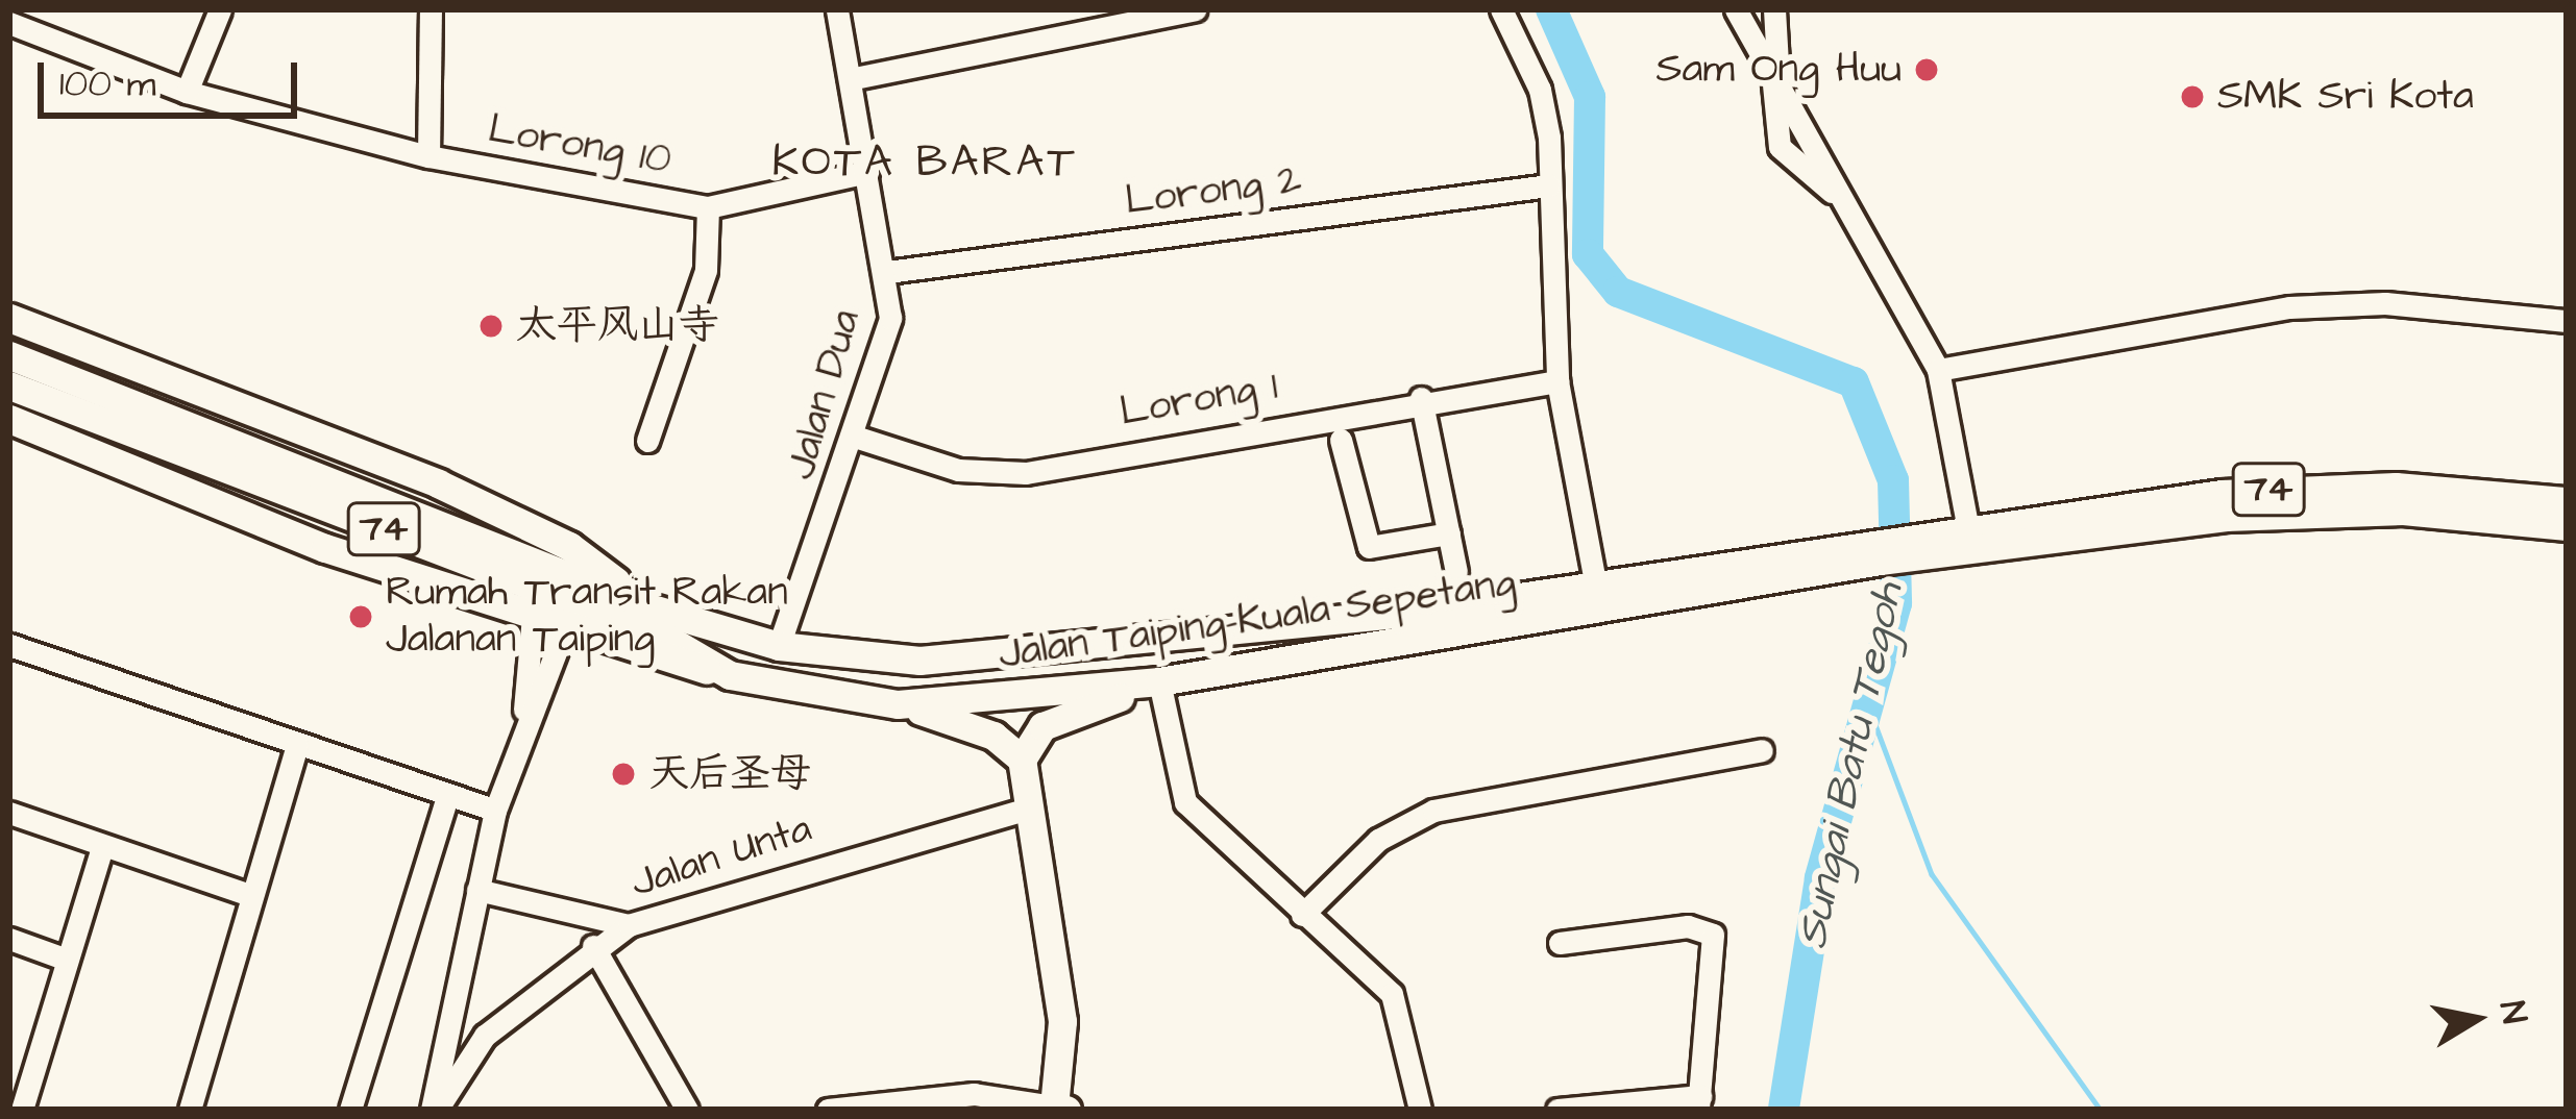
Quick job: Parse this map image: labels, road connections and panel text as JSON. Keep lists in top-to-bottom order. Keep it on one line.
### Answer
{"streets":{"main road":["74","Jalan Taiping-Kuala Sepetang"],"street":["Lorong 10","Lorong 2","Jalan Dua","Lorong 1","Jalan Unta"]},"crossings":[["Lorong 10","Jalan Dua"],["Lorong 2","Jalan Dua"],["Jalan Dua","Lorong 1"],["Jalan Dua","Jalan Taiping-Kuala Sepetang"]],"districts":["KOTA BARAT"],"water":["Sungai Batu Tegoh"],"places":["Sam Ong Huu","SMK Sri Kota","太平风山寺","Rumah Transit Rakan Jalanan Taiping","天后圣母"],"scale_bar":"100 m","north":"right"}
